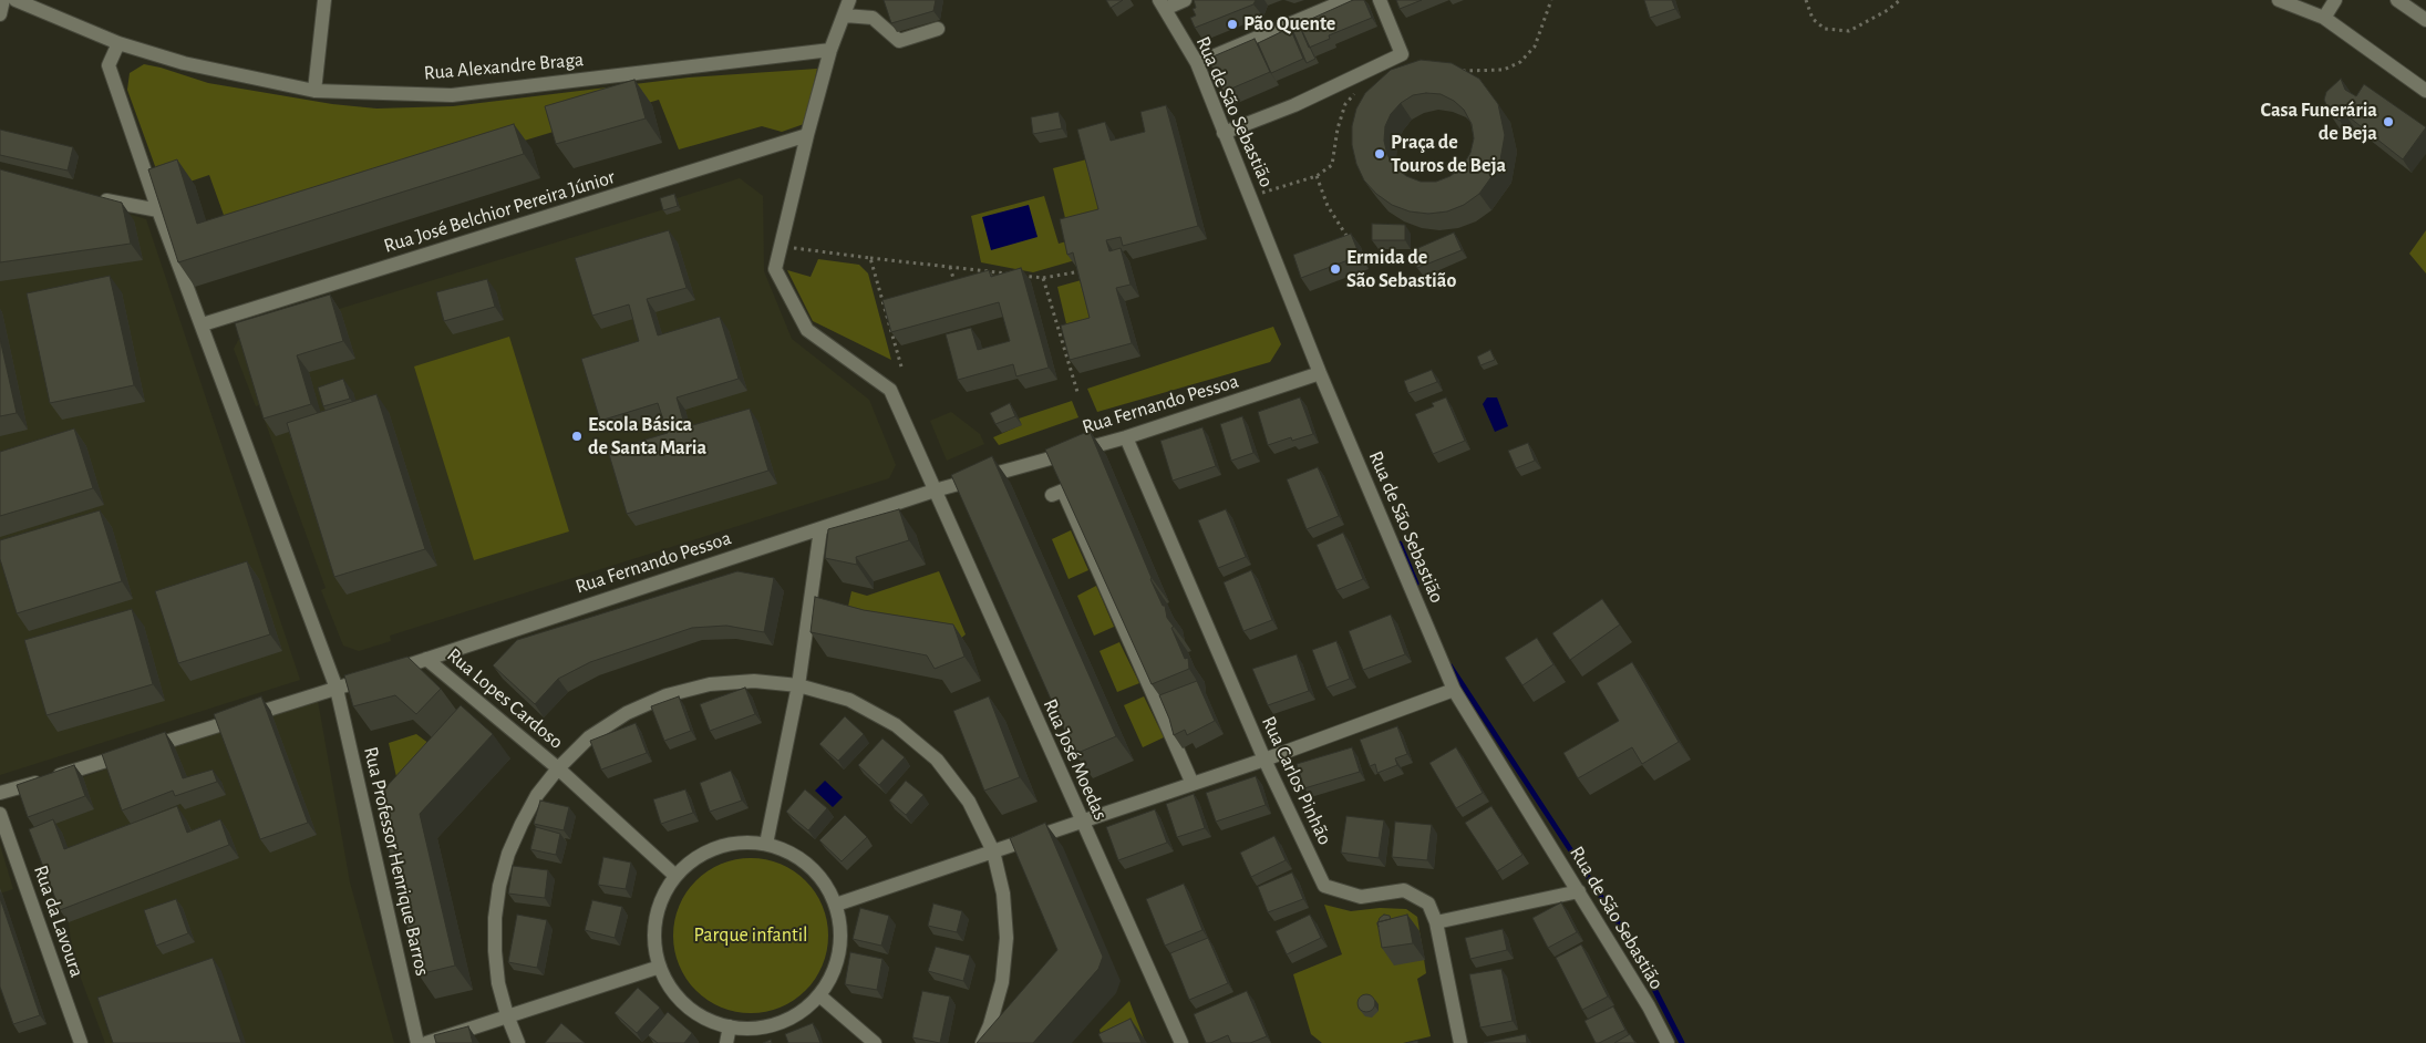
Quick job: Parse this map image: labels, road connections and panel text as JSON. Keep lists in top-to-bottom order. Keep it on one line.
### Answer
{"streets":{"street":["Rua Alexandre Braga","Rua de São Sebastião","Rua José Belchior Pereira Júnior","Rua Fernando Pessoa","Rua Lopes Cardoso","Rua José Moedas","Rua Carlos Pinhão","Rua Professor Henrique Barros","Rua da Lavoura"]},"crossings":[["Rua Alexandre Braga","Rua José Moedas"],["Rua Alexandre Braga","Rua Professor Henrique Barros"],["Rua de São Sebastião","Rua Fernando Pessoa"],["Rua José Belchior Pereira Júnior","Rua José Moedas"],["Rua José Belchior Pereira Júnior","Rua Professor Henrique Barros"],["Rua Fernando Pessoa","Rua Lopes Cardoso"],["Rua Fernando Pessoa","Rua José Moedas"],["Rua Fernando Pessoa","Rua Carlos Pinhão"],["Rua Fernando Pessoa","Rua Professor Henrique Barros"]],"parks":["Parque infantil"],"places":["Pão Quente","Casa Funerária de Beja","Praça de Touros de Beja","Ermida de São Sebastião","Escola Básica de Santa Maria"]}
